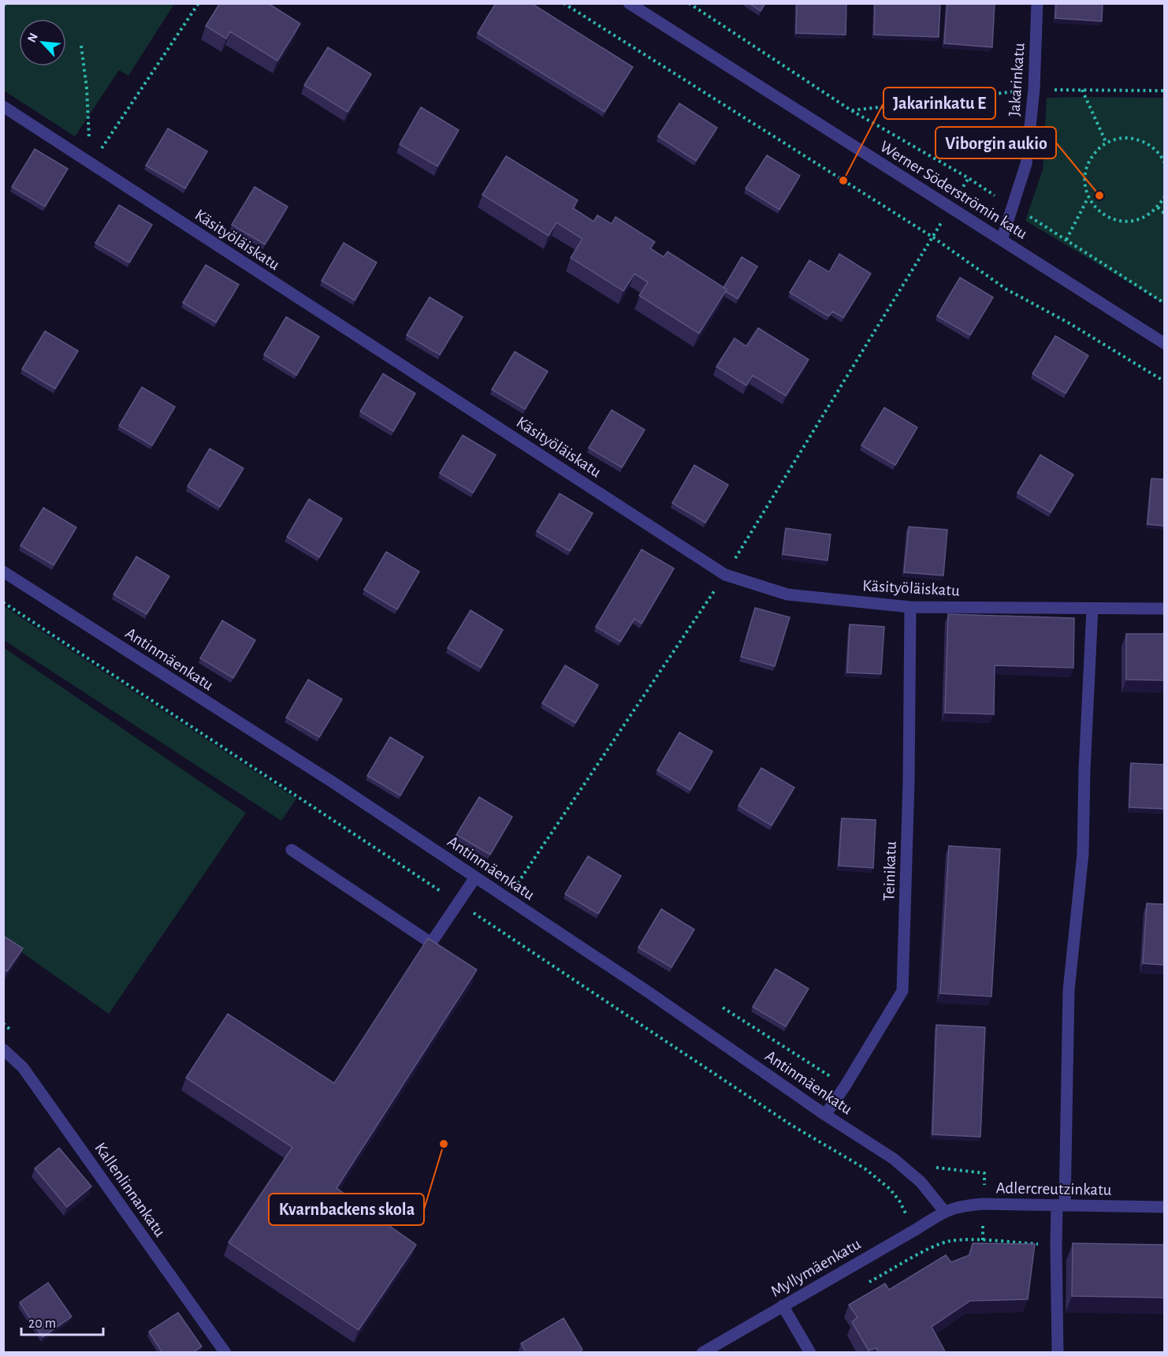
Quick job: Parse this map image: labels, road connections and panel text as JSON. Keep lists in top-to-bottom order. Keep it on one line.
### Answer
{"streets":{"street":["Jakarinkatu","Werner Söderströmin katu","Käsityöläiskatu","Antinmäenkatu","Teinikatu","Adlercreutzinkatu","Kallenlinnankatu","Myllymäenkatu"]},"crossings":[["Jakarinkatu","Werner Söderströmin katu"],["Käsityöläiskatu","Teinikatu"],["Antinmäenkatu","Teinikatu"],["Antinmäenkatu","Adlercreutzinkatu"],["Antinmäenkatu","Myllymäenkatu"],["Adlercreutzinkatu","Myllymäenkatu"]],"places":["Jakarinkatu E","Viborgin aukio","Kvarnbackens skola"],"scale_bar":"20 m","north":"top left"}
